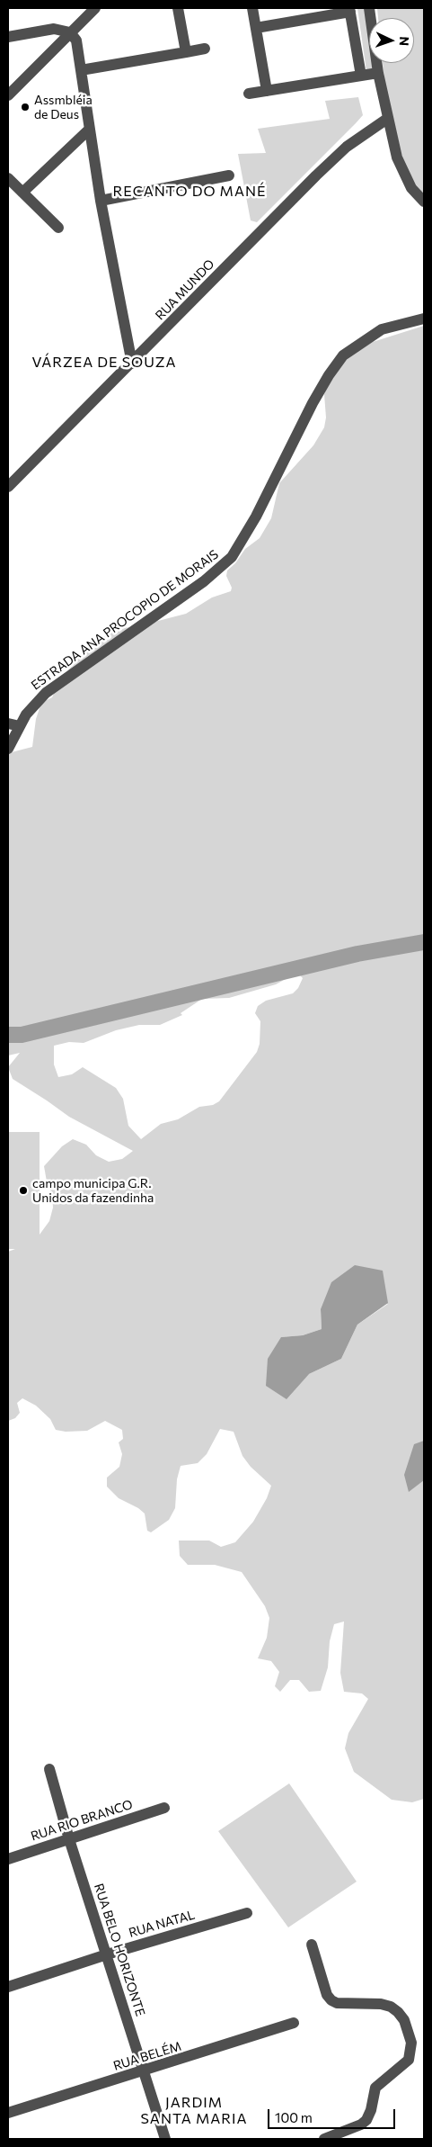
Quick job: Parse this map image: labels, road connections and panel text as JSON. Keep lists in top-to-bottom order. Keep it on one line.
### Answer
{"streets":{"street":["RUA MUNDO","ESTRADA ANA PROCOPIO DE MORAIS","RUA RIO BRANCO","RUA NATAL","RUA BELO HORIZONTE","RUA BELÉM"]},"crossings":[["RUA RIO BRANCO","RUA BELO HORIZONTE"],["RUA NATAL","RUA BELO HORIZONTE"],["RUA BELO HORIZONTE","RUA BELÉM"]],"districts":["RECANTO DO MANÉ","VÁRZEA DE SOUZA","JARDIM SANTA MARIA"],"places":["Assmbléia de Deus","campo municipa G.R. Unidos da fazendinha"],"scale_bar":"100 m","north":"right"}
